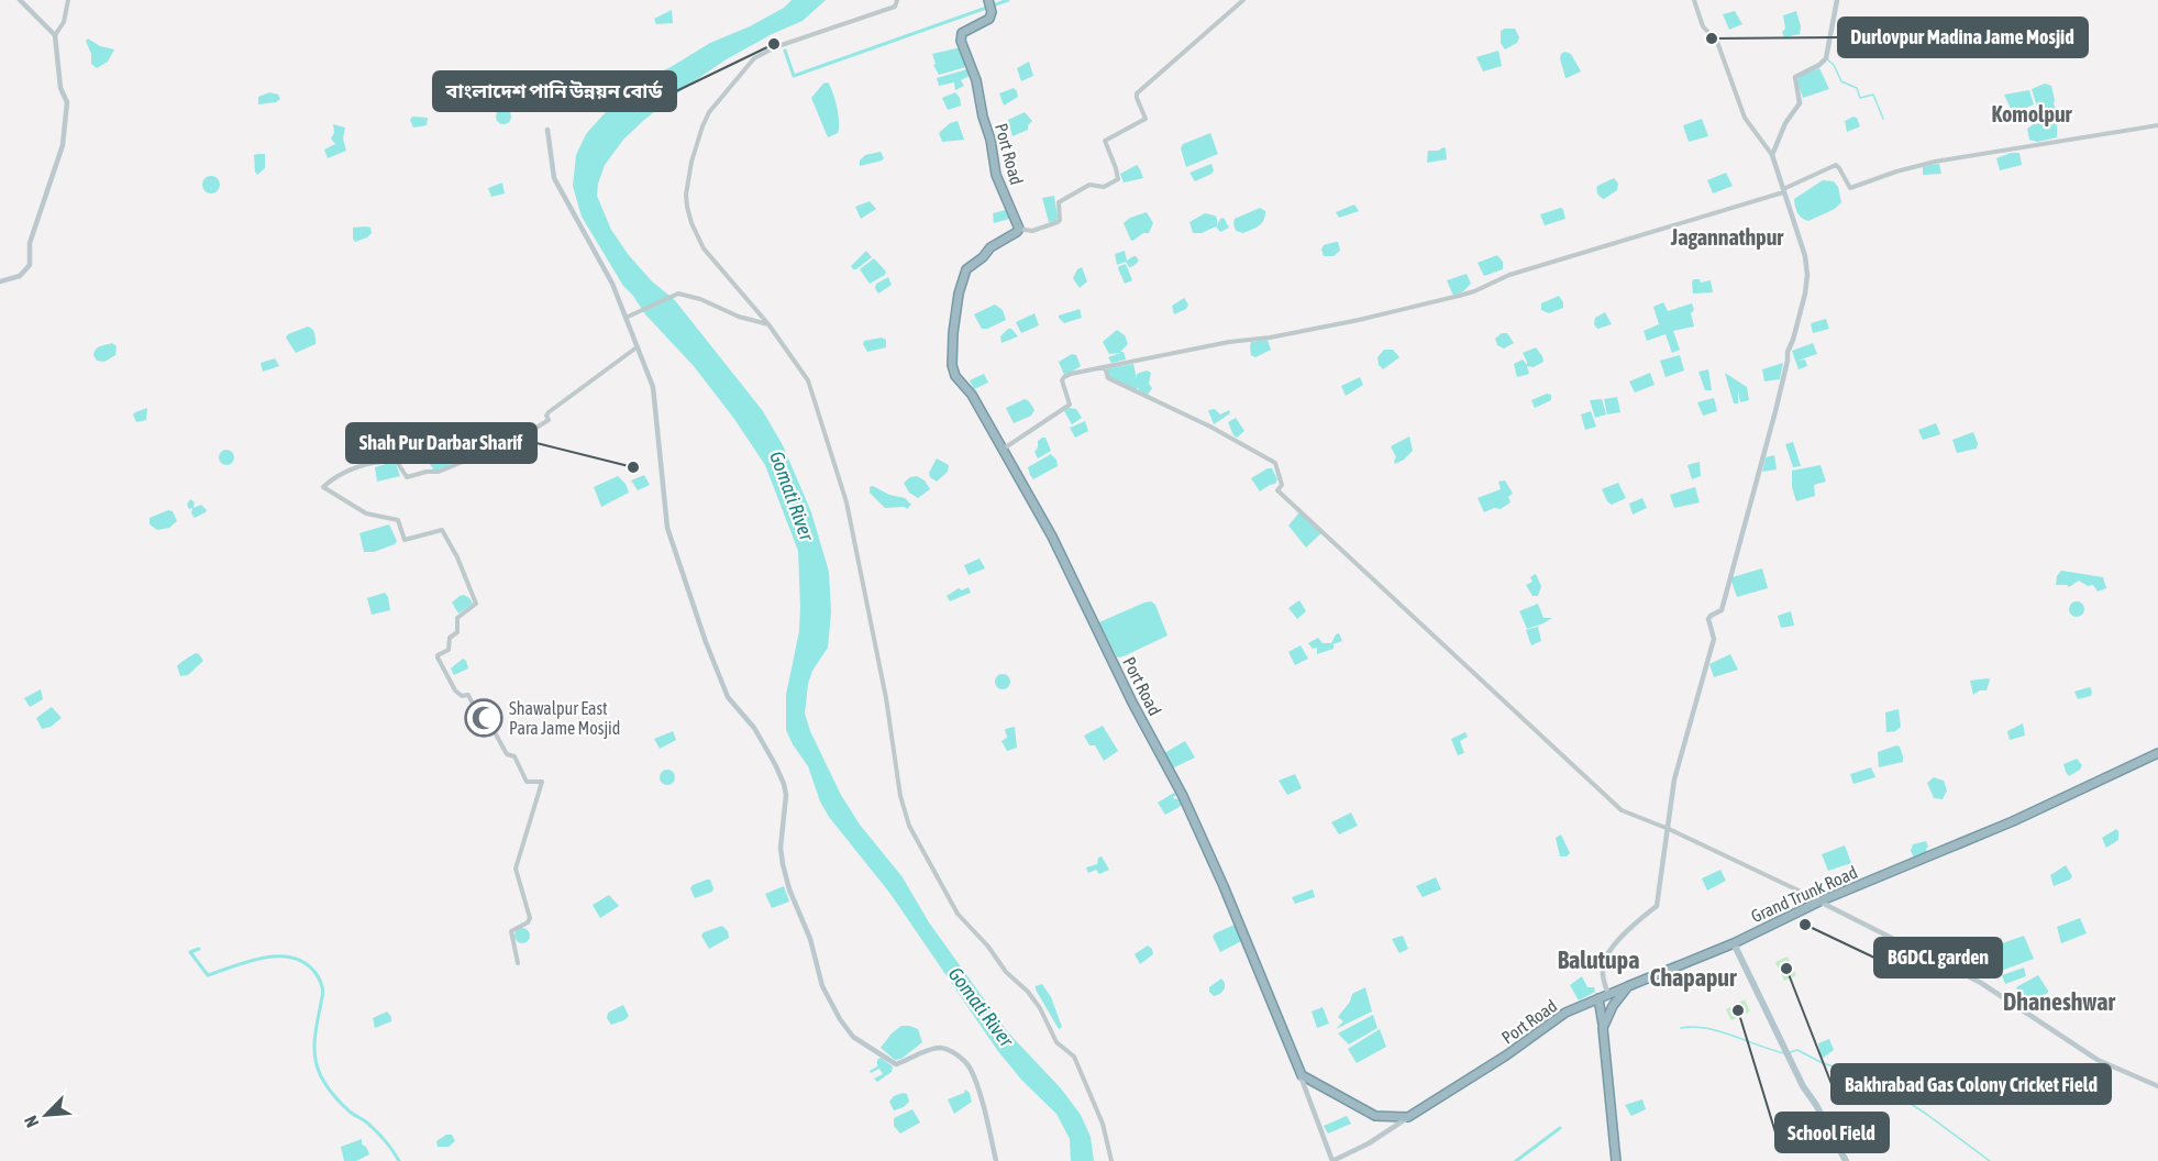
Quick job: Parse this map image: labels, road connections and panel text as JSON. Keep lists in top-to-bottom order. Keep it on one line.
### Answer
{"streets":{"highway":["Port Road","Grand Trunk Road"]},"crossings":[["Port Road","Grand Trunk Road"]],"districts":["Komolpur","Jagannathpur","Balutupa","Chapapur","Dhaneshwar"],"water":["Gomati River"],"places":{"other":["Durlovpur Madina Jame Mosjid","বাংলাদেশ পানি উন্নয়ন বোর্ড","Shah Pur Darbar Sharif","BGDCL garden","Bakhrabad Gas Colony Cricket Field","School Field"],"mosque":["Shawalpur East Para Jame Mosjid"]},"north":"bottom left"}
